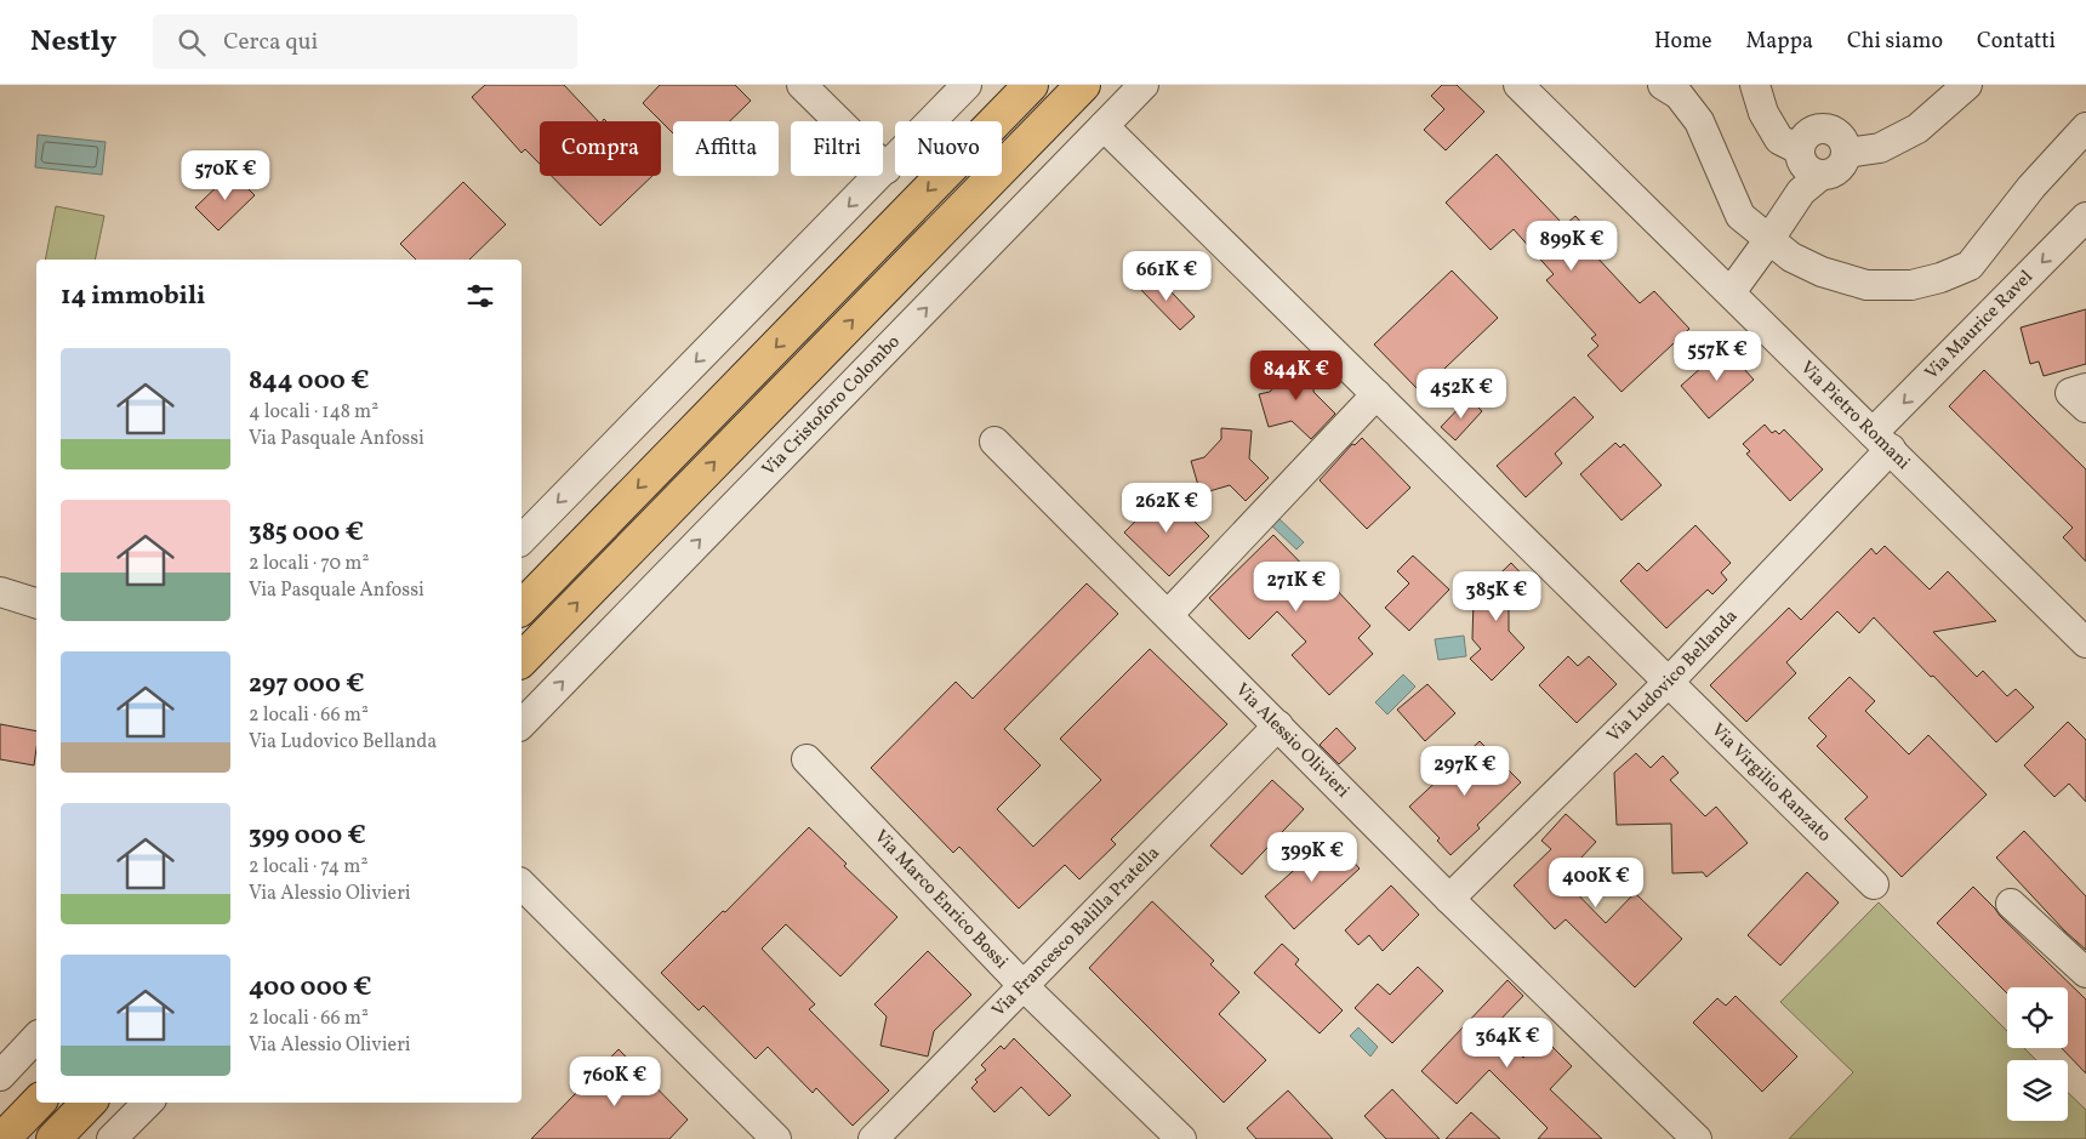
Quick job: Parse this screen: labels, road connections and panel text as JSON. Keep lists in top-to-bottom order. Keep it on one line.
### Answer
{"streets":{"street":["Via Maurice Ravel","Via Cristoforo Colombo","Via Pietro Romani","Via Ludovico Bellanda","Via Alessio Olivieri","Via Virgilio Ranzato","Via Marco Enrico Bossi","Via Francesco Balilla Pratella"]},"crossings":[["Via Maurice Ravel","Via Pietro Romani"],["Via Maurice Ravel","Via Ludovico Bellanda"],["Via Cristoforo Colombo","Via Virgilio Ranzato"],["Via Pietro Romani","Via Ludovico Bellanda"],["Via Ludovico Bellanda","Via Alessio Olivieri"],["Via Ludovico Bellanda","Via Virgilio Ranzato"],["Via Alessio Olivieri","Via Francesco Balilla Pratella"],["Via Marco Enrico Bossi","Via Francesco Balilla Pratella"]],"page":{"header":"Nestly","search":"Cerca qui","nav":["Home","Mappa","Chi siamo","Contatti"],"chip":["Compra","Affitta","Filtri","Nuovo"],"price":["570K €","899K €","661K €","557K €","844K €","452K €","262K €","271K €","385K €","297K €","399K €","400K €","364K €","760K €"],"heading":"14 immobili","list":[{"name":"844 000 €","note":"4 locali · 148 m² · Via Pasquale Anfossi"},{"name":"385 000 €","note":"2 locali · 70 m² · Via Pasquale Anfossi"},{"name":"297 000 €","note":"2 locali · 66 m² · Via Ludovico Bellanda"},{"name":"399 000 €","note":"2 locali · 74 m² · Via Alessio Olivieri"},{"name":"400 000 €","note":"2 locali · 66 m² · Via Alessio Olivieri"}]}}
